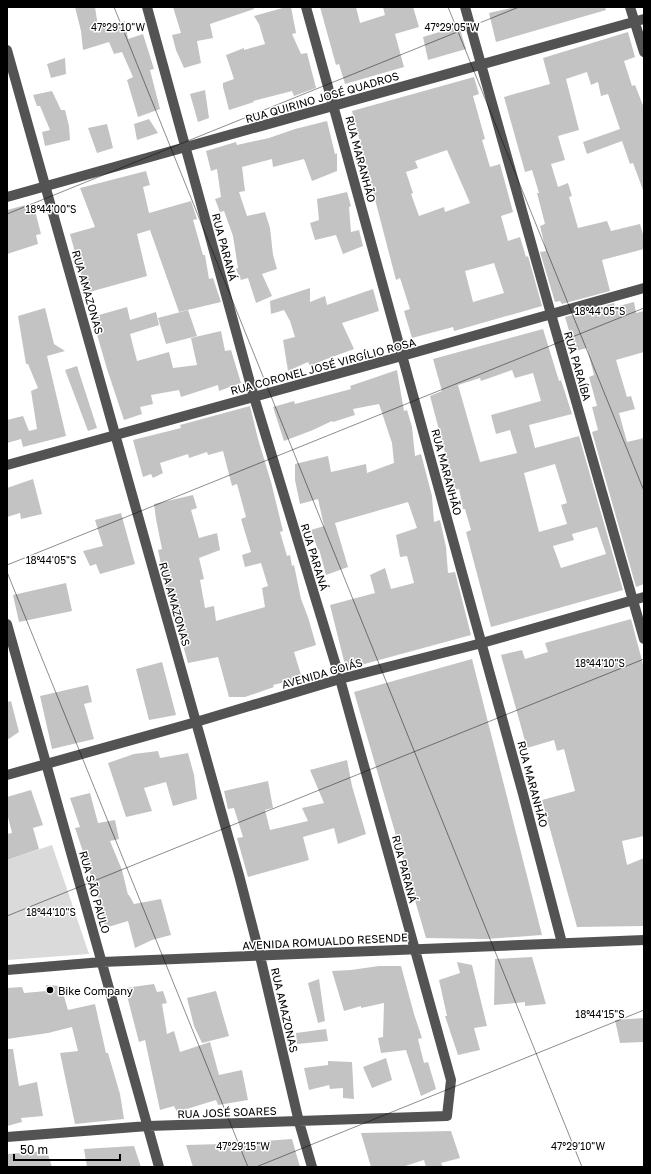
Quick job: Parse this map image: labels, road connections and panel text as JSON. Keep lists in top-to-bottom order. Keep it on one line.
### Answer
{"streets":{"street":["RUA QUIRINO JOSÉ QUADROS","RUA MARANHÃO","RUA PARANÁ","RUA AMAZONAS","RUA CORONEL JOSÉ VIRGÍLIO ROSA","RUA PARAÍBA","AVENIDA GOIÁS","RUA SÃO PAULO","AVENIDA ROMUALDO RESENDE","RUA JOSÉ SOARES"]},"crossings":[["RUA QUIRINO JOSÉ QUADROS","RUA MARANHÃO"],["RUA QUIRINO JOSÉ QUADROS","RUA PARANÁ"],["RUA QUIRINO JOSÉ QUADROS","RUA AMAZONAS"],["RUA QUIRINO JOSÉ QUADROS","RUA PARAÍBA"],["RUA MARANHÃO","RUA CORONEL JOSÉ VIRGÍLIO ROSA"],["RUA MARANHÃO","AVENIDA GOIÁS"],["RUA MARANHÃO","AVENIDA ROMUALDO RESENDE"],["RUA PARANÁ","RUA CORONEL JOSÉ VIRGÍLIO ROSA"],["RUA PARANÁ","AVENIDA GOIÁS"],["RUA PARANÁ","AVENIDA ROMUALDO RESENDE"],["RUA PARANÁ","RUA JOSÉ SOARES"],["RUA AMAZONAS","RUA CORONEL JOSÉ VIRGÍLIO ROSA"],["RUA AMAZONAS","AVENIDA GOIÁS"],["RUA AMAZONAS","AVENIDA ROMUALDO RESENDE"],["RUA AMAZONAS","RUA JOSÉ SOARES"],["RUA CORONEL JOSÉ VIRGÍLIO ROSA","RUA PARAÍBA"],["RUA PARAÍBA","AVENIDA GOIÁS"],["AVENIDA GOIÁS","RUA SÃO PAULO"],["RUA SÃO PAULO","AVENIDA ROMUALDO RESENDE"],["RUA SÃO PAULO","RUA JOSÉ SOARES"]],"places":["Bike Company"],"scale_bar":"50 m","coordinates":["47°29'10\"W","47°29'05\"W","18°44'00\"S","18°44'05\"S","18°44'10\"S","18°44'15\"S","47°29'15\"W"]}
